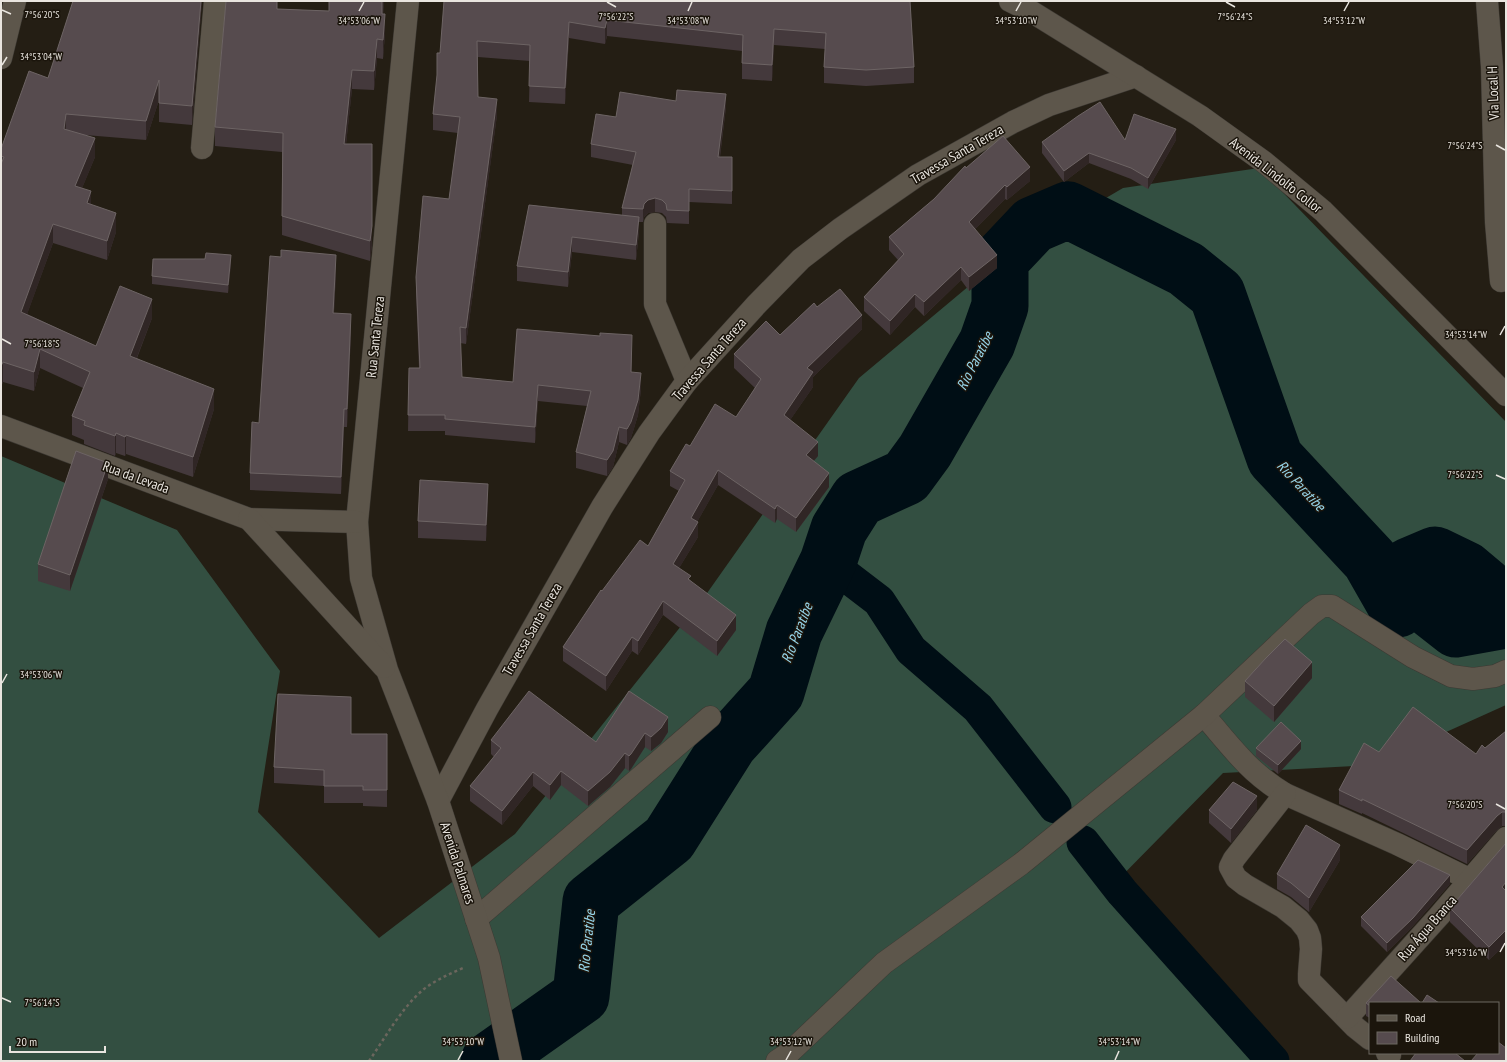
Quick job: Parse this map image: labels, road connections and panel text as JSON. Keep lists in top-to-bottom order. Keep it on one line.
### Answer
{"streets":{"street":["Via Local H","Travessa Santa Tereza","Avenida Lindolfo Collor","Rua Santa Tereza","Rua da Levada","Avenida Palmares","Rua Água Branca"]},"crossings":[["Travessa Santa Tereza","Avenida Lindolfo Collor"],["Travessa Santa Tereza","Avenida Palmares"],["Rua Santa Tereza","Rua da Levada"],["Rua Santa Tereza","Avenida Palmares"],["Rua da Levada","Avenida Palmares"]],"water":["Rio Paratibe"],"legend":["Road","Building"],"scale_bar":"20 m","coordinates":["7°56'20\"S","7°56'22\"S","7°56'24\"S","34°53'06\"W","34°53'08\"W","34°53'10\"W","34°53'12\"W","34°53'04\"W","34°53'14\"W","7°56'18\"S","34°53'16\"W","7°56'14\"S"]}
